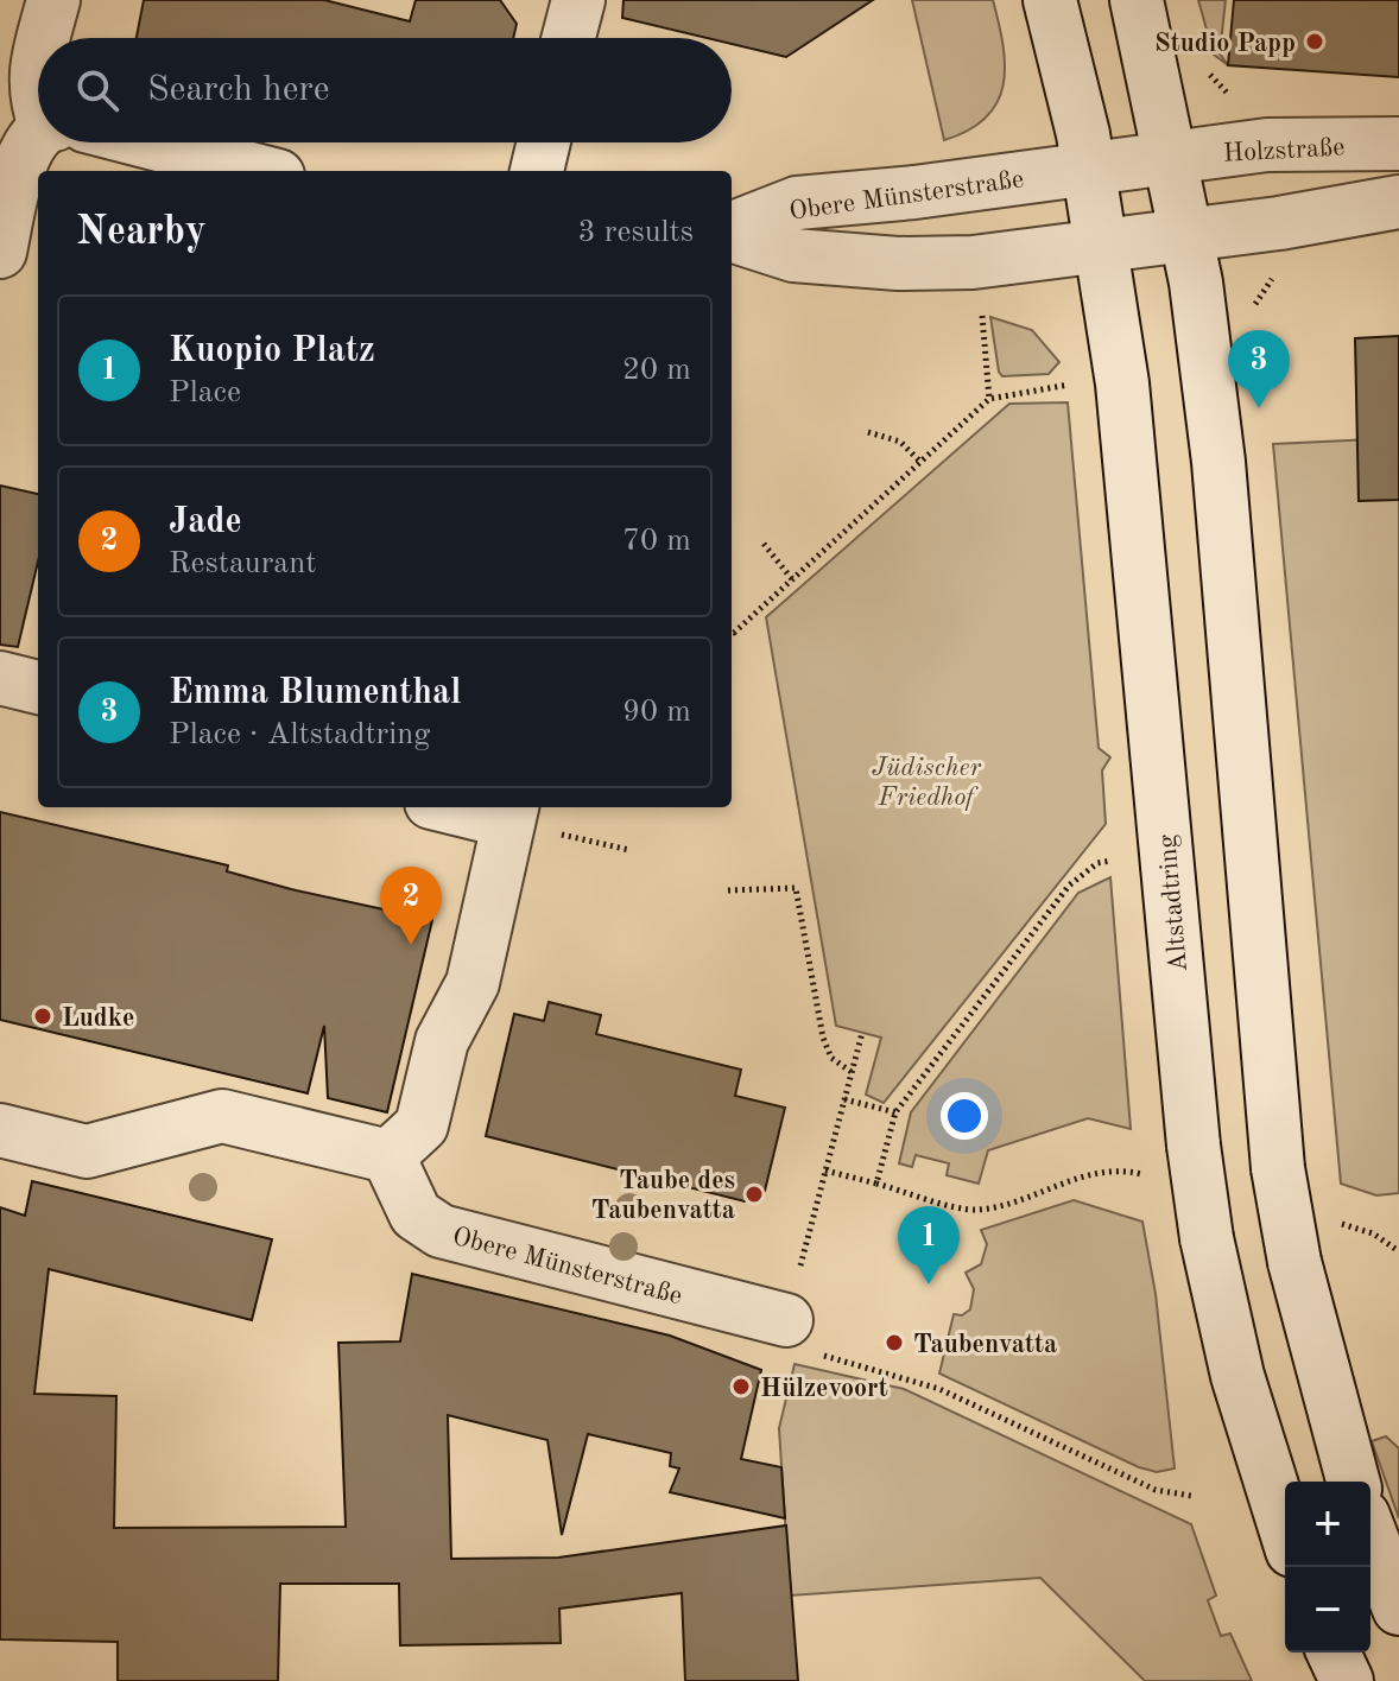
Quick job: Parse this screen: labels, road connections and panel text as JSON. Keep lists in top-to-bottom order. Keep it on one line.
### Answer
{"streets":{"street":["Holzstraße","Obere Münsterstraße","Altstadtring"]},"crossings":[["Obere Münsterstraße","Altstadtring"]],"parks":["Jüdischer Friedhof"],"places":["Studio Papp","Ludke","Taube des Taubenvatta","Taubenvatta","Hülzevoort"],"page":{"search":"Search here","heading":["Nearby","3 results"],"list":[{"mark":"1","name":"Kuopio Platz","note":"Place","value":"20 m"},{"mark":"2","name":"Jade","note":"Restaurant","value":"70 m"},{"mark":"3","name":"Emma Blumenthal","note":"Place · Altstadtring","value":"90 m"}],"pins":["3","2","1"],"map_buttons":["+","−"]}}
